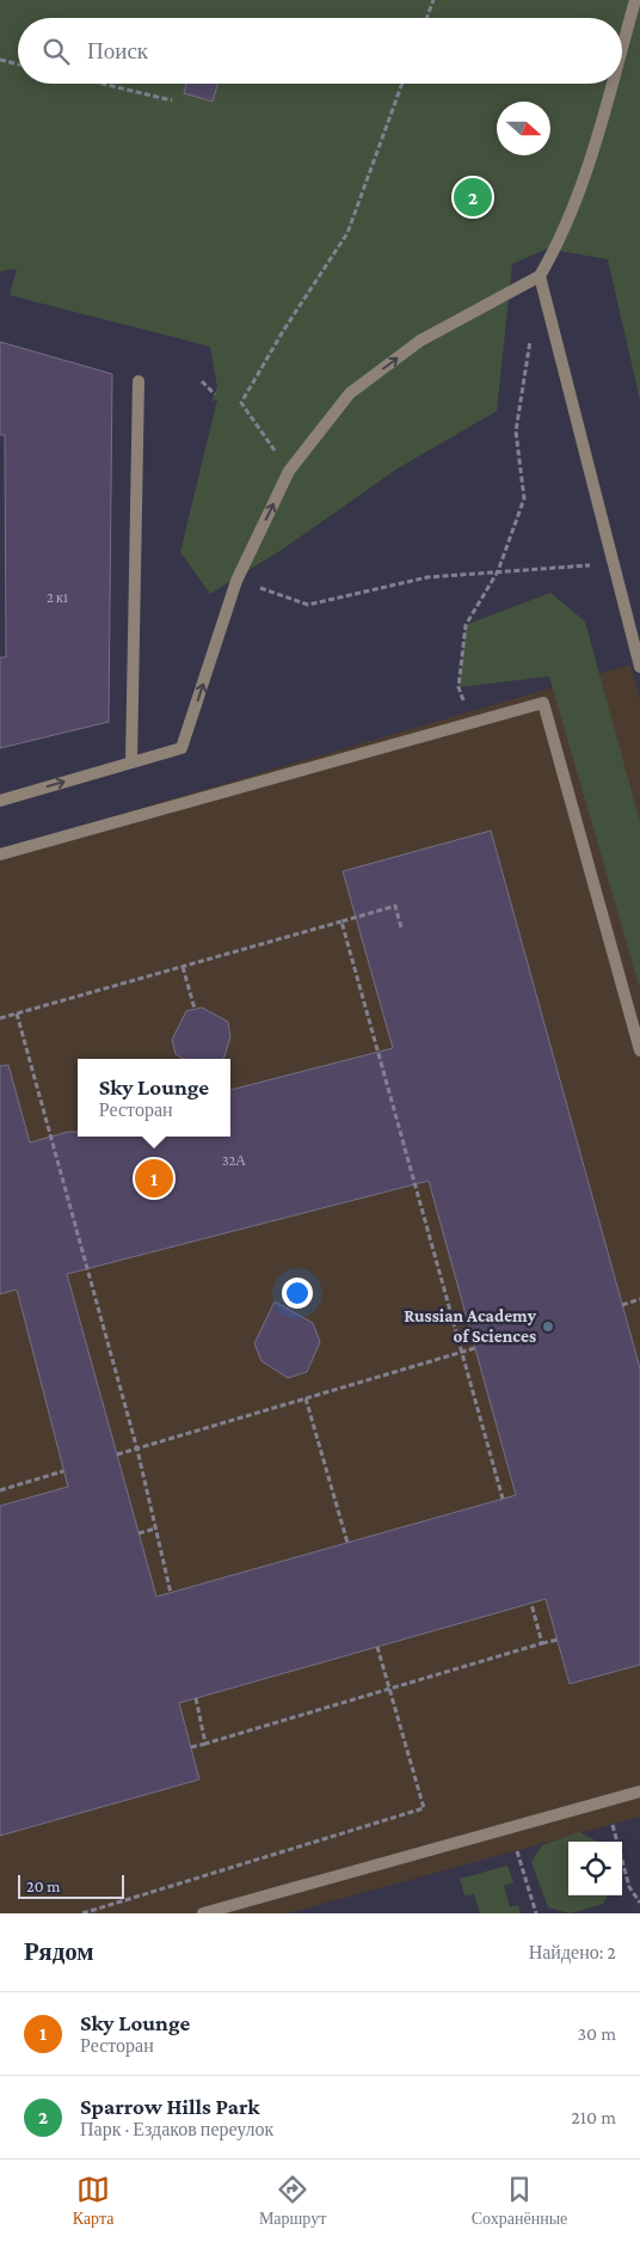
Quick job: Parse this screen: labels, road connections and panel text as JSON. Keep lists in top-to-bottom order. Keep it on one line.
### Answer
{"places":["Russian Academy of Sciences"],"house_numbers":["2 к1","32А"],"scale_bar":"20 m","north":"right","page":{"search":"Поиск","pins":["2","1"],"popup":["Sky Lounge","Ресторан"],"scale":"20 m","heading":["Рядом","Найдено: 2"],"list":[{"mark":"1","name":"Sky Lounge","note":"Ресторан","value":"30 m"},{"mark":"2","name":"Sparrow Hills Park","note":"Парк · Ездаков переулок","value":"210 m"}],"nav":["Карта","Маршрут","Сохранённые"]}}
